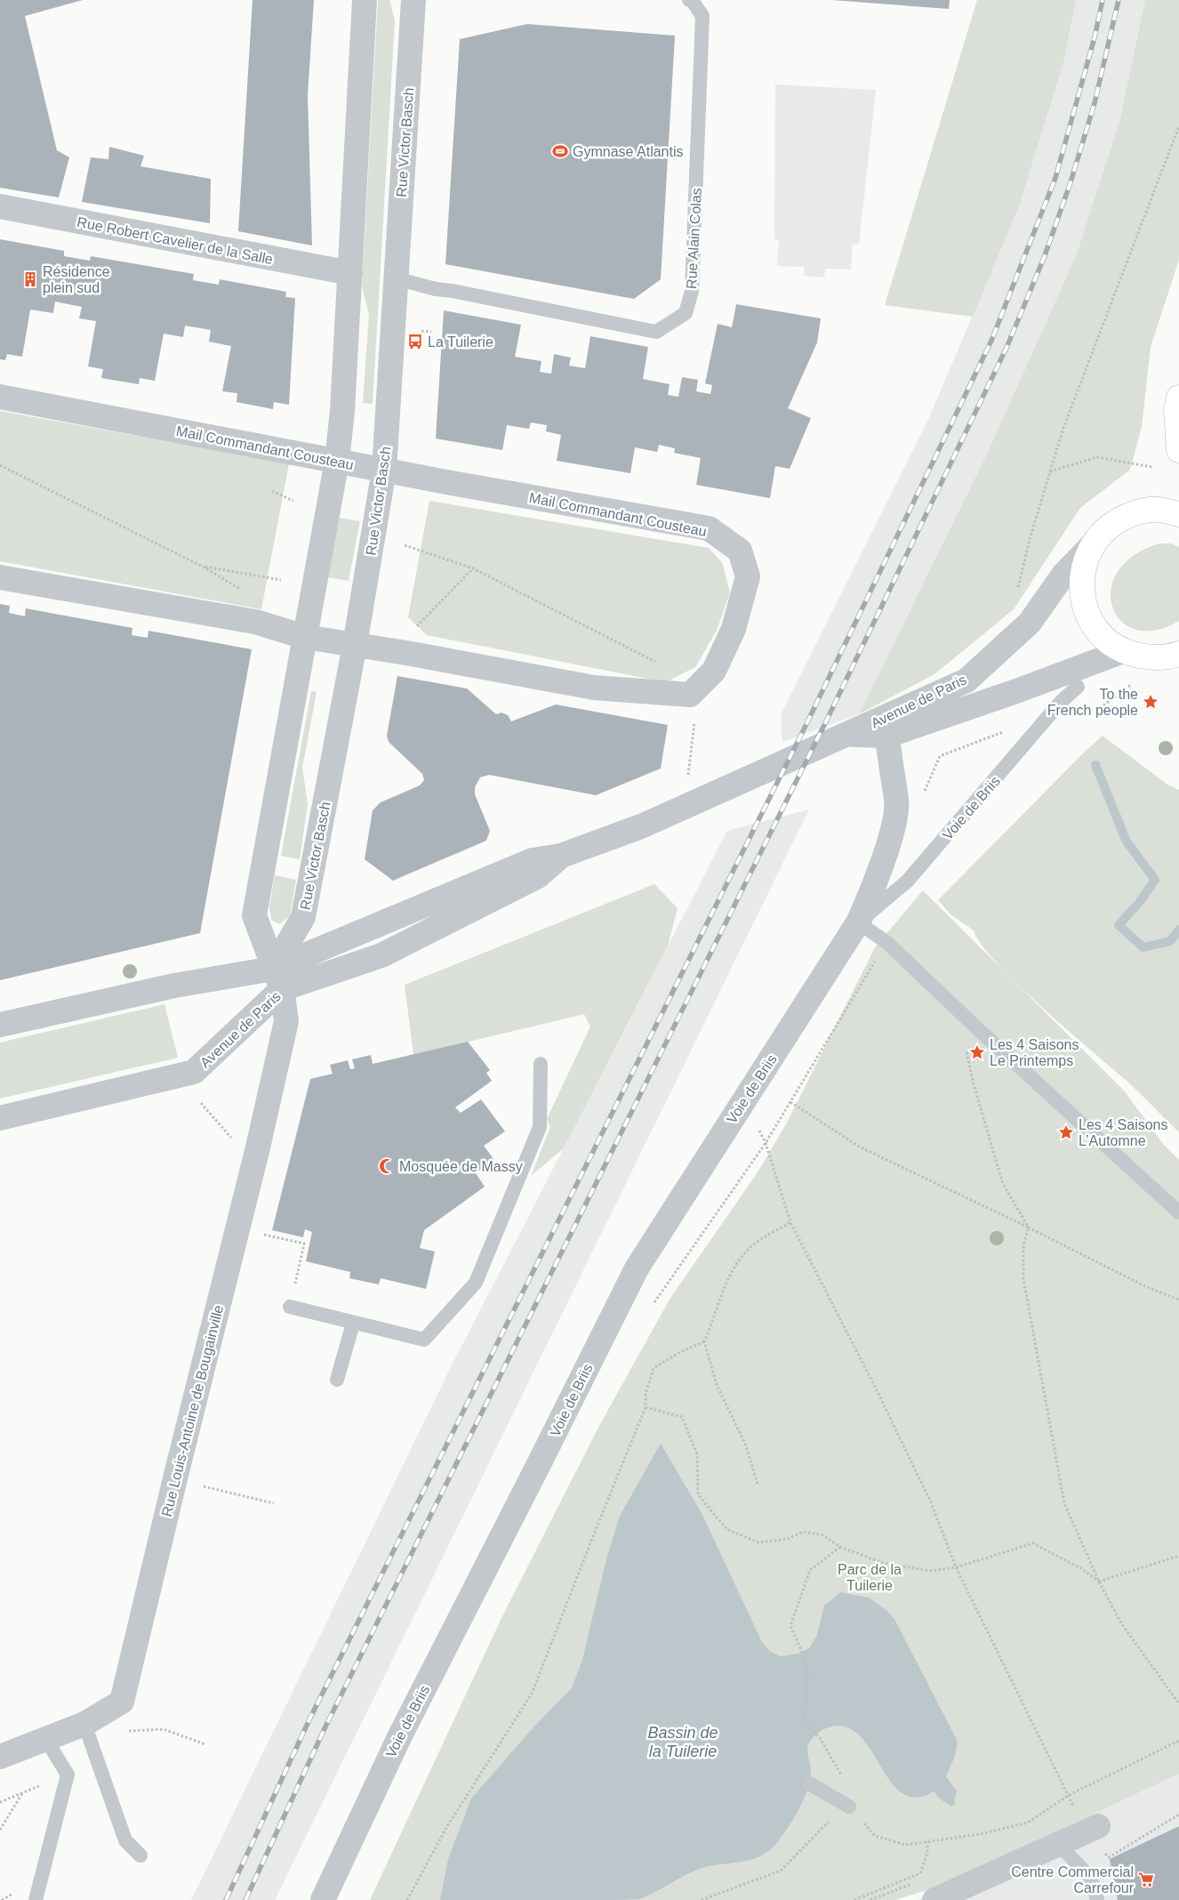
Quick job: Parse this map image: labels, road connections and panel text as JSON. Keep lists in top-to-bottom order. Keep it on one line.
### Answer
{"streets":{"street":["Rue Victor Basch","Rue Robert Cavelier de la Salle","Mail Commandant Cousteau","Avenue de Paris","Voie de Briis","Rue Louis-Antoine de Bougainville"],"lane":["Rue Alain Colas"]},"crossings":[["Rue Victor Basch","Rue Alain Colas"],["Rue Victor Basch","Mail Commandant Cousteau"],["Rue Victor Basch","Avenue de Paris"],["Rue Victor Basch","Rue Louis-Antoine de Bougainville"],["Avenue de Paris","Voie de Briis"],["Avenue de Paris","Rue Louis-Antoine de Bougainville"]],"water":["Bassin de la Tuilerie"],"parks":["Parc de la Tuilerie"],"places":{"sports":["Gymnase Atlantis"],"building":["Résidence plein sud"],"bus stop":["La Tuilerie"],"place":["To the French people","Les 4 Saisons Le Printemps","Les 4 Saisons L’Automne"],"mosque":["Mosquée de Massy"],"supermarket":["Centre Commercial Carrefour"]}}
